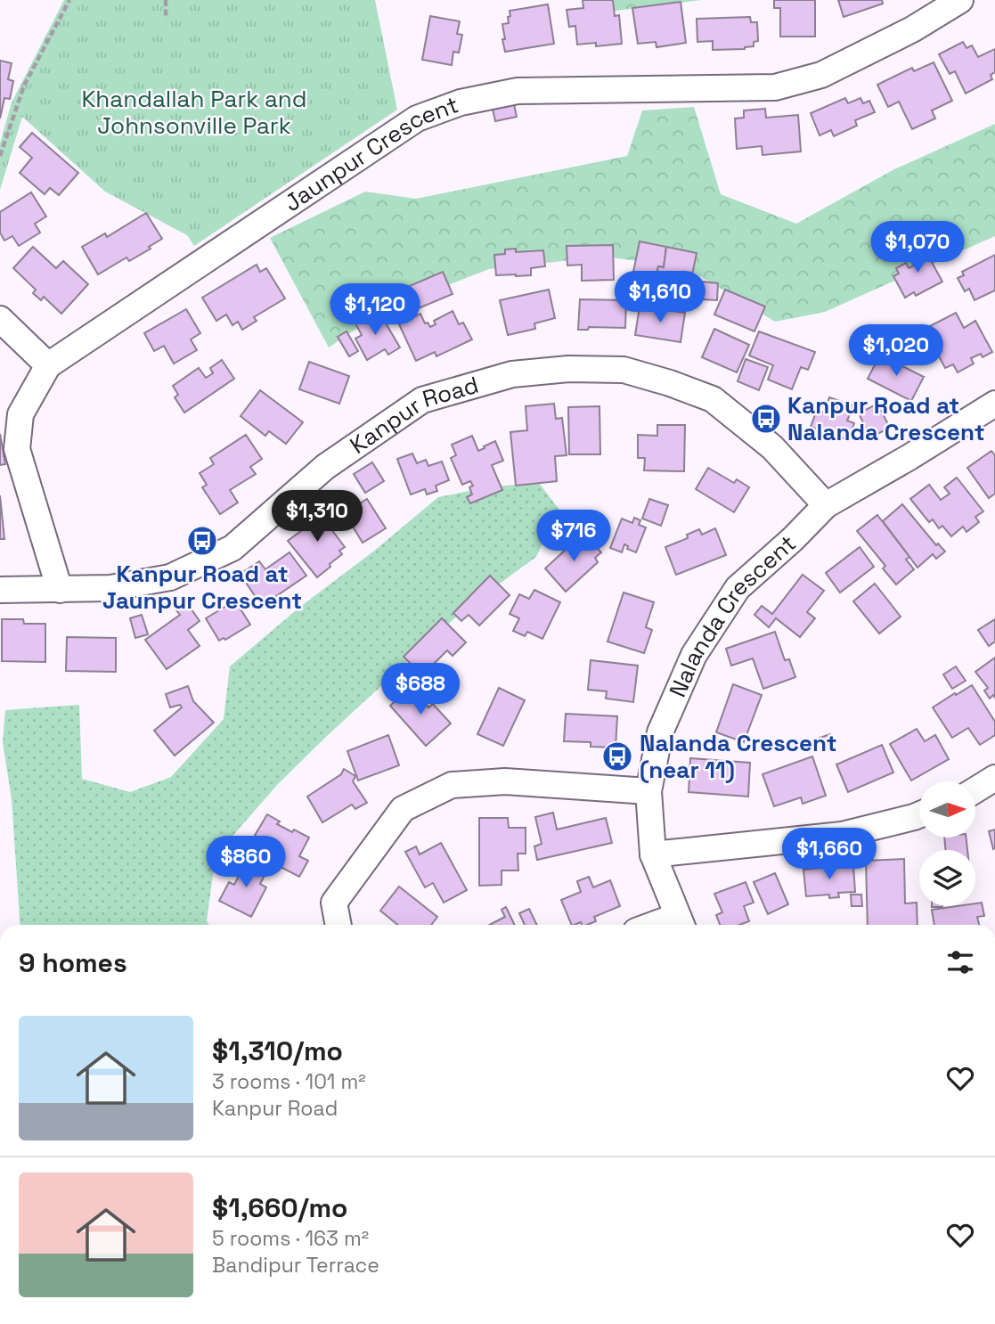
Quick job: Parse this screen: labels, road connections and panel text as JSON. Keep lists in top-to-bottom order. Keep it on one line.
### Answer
{"streets":{"street":["Jaunpur Crescent","Kanpur Road","Nalanda Crescent"]},"crossings":[["Jaunpur Crescent","Kanpur Road"],["Kanpur Road","Nalanda Crescent"]],"parks":["Khandallah Park and Johnsonville Park"],"places":{"bus stop":["Kanpur Road at Nalanda Crescent","Kanpur Road at Jaunpur Crescent","Nalanda Crescent (near 11)"]},"north":"right","page":{"price":["$1,070","$1,610","$1,120","$1,020","$1,310","$716","$688","$1,660","$860"],"heading":"9 homes","list":[{"name":"$1,310/mo","note":"3 rooms · 101 m² · Kanpur Road"},{"name":"$1,660/mo","note":"5 rooms · 163 m² · Bandipur Terrace"}]}}
